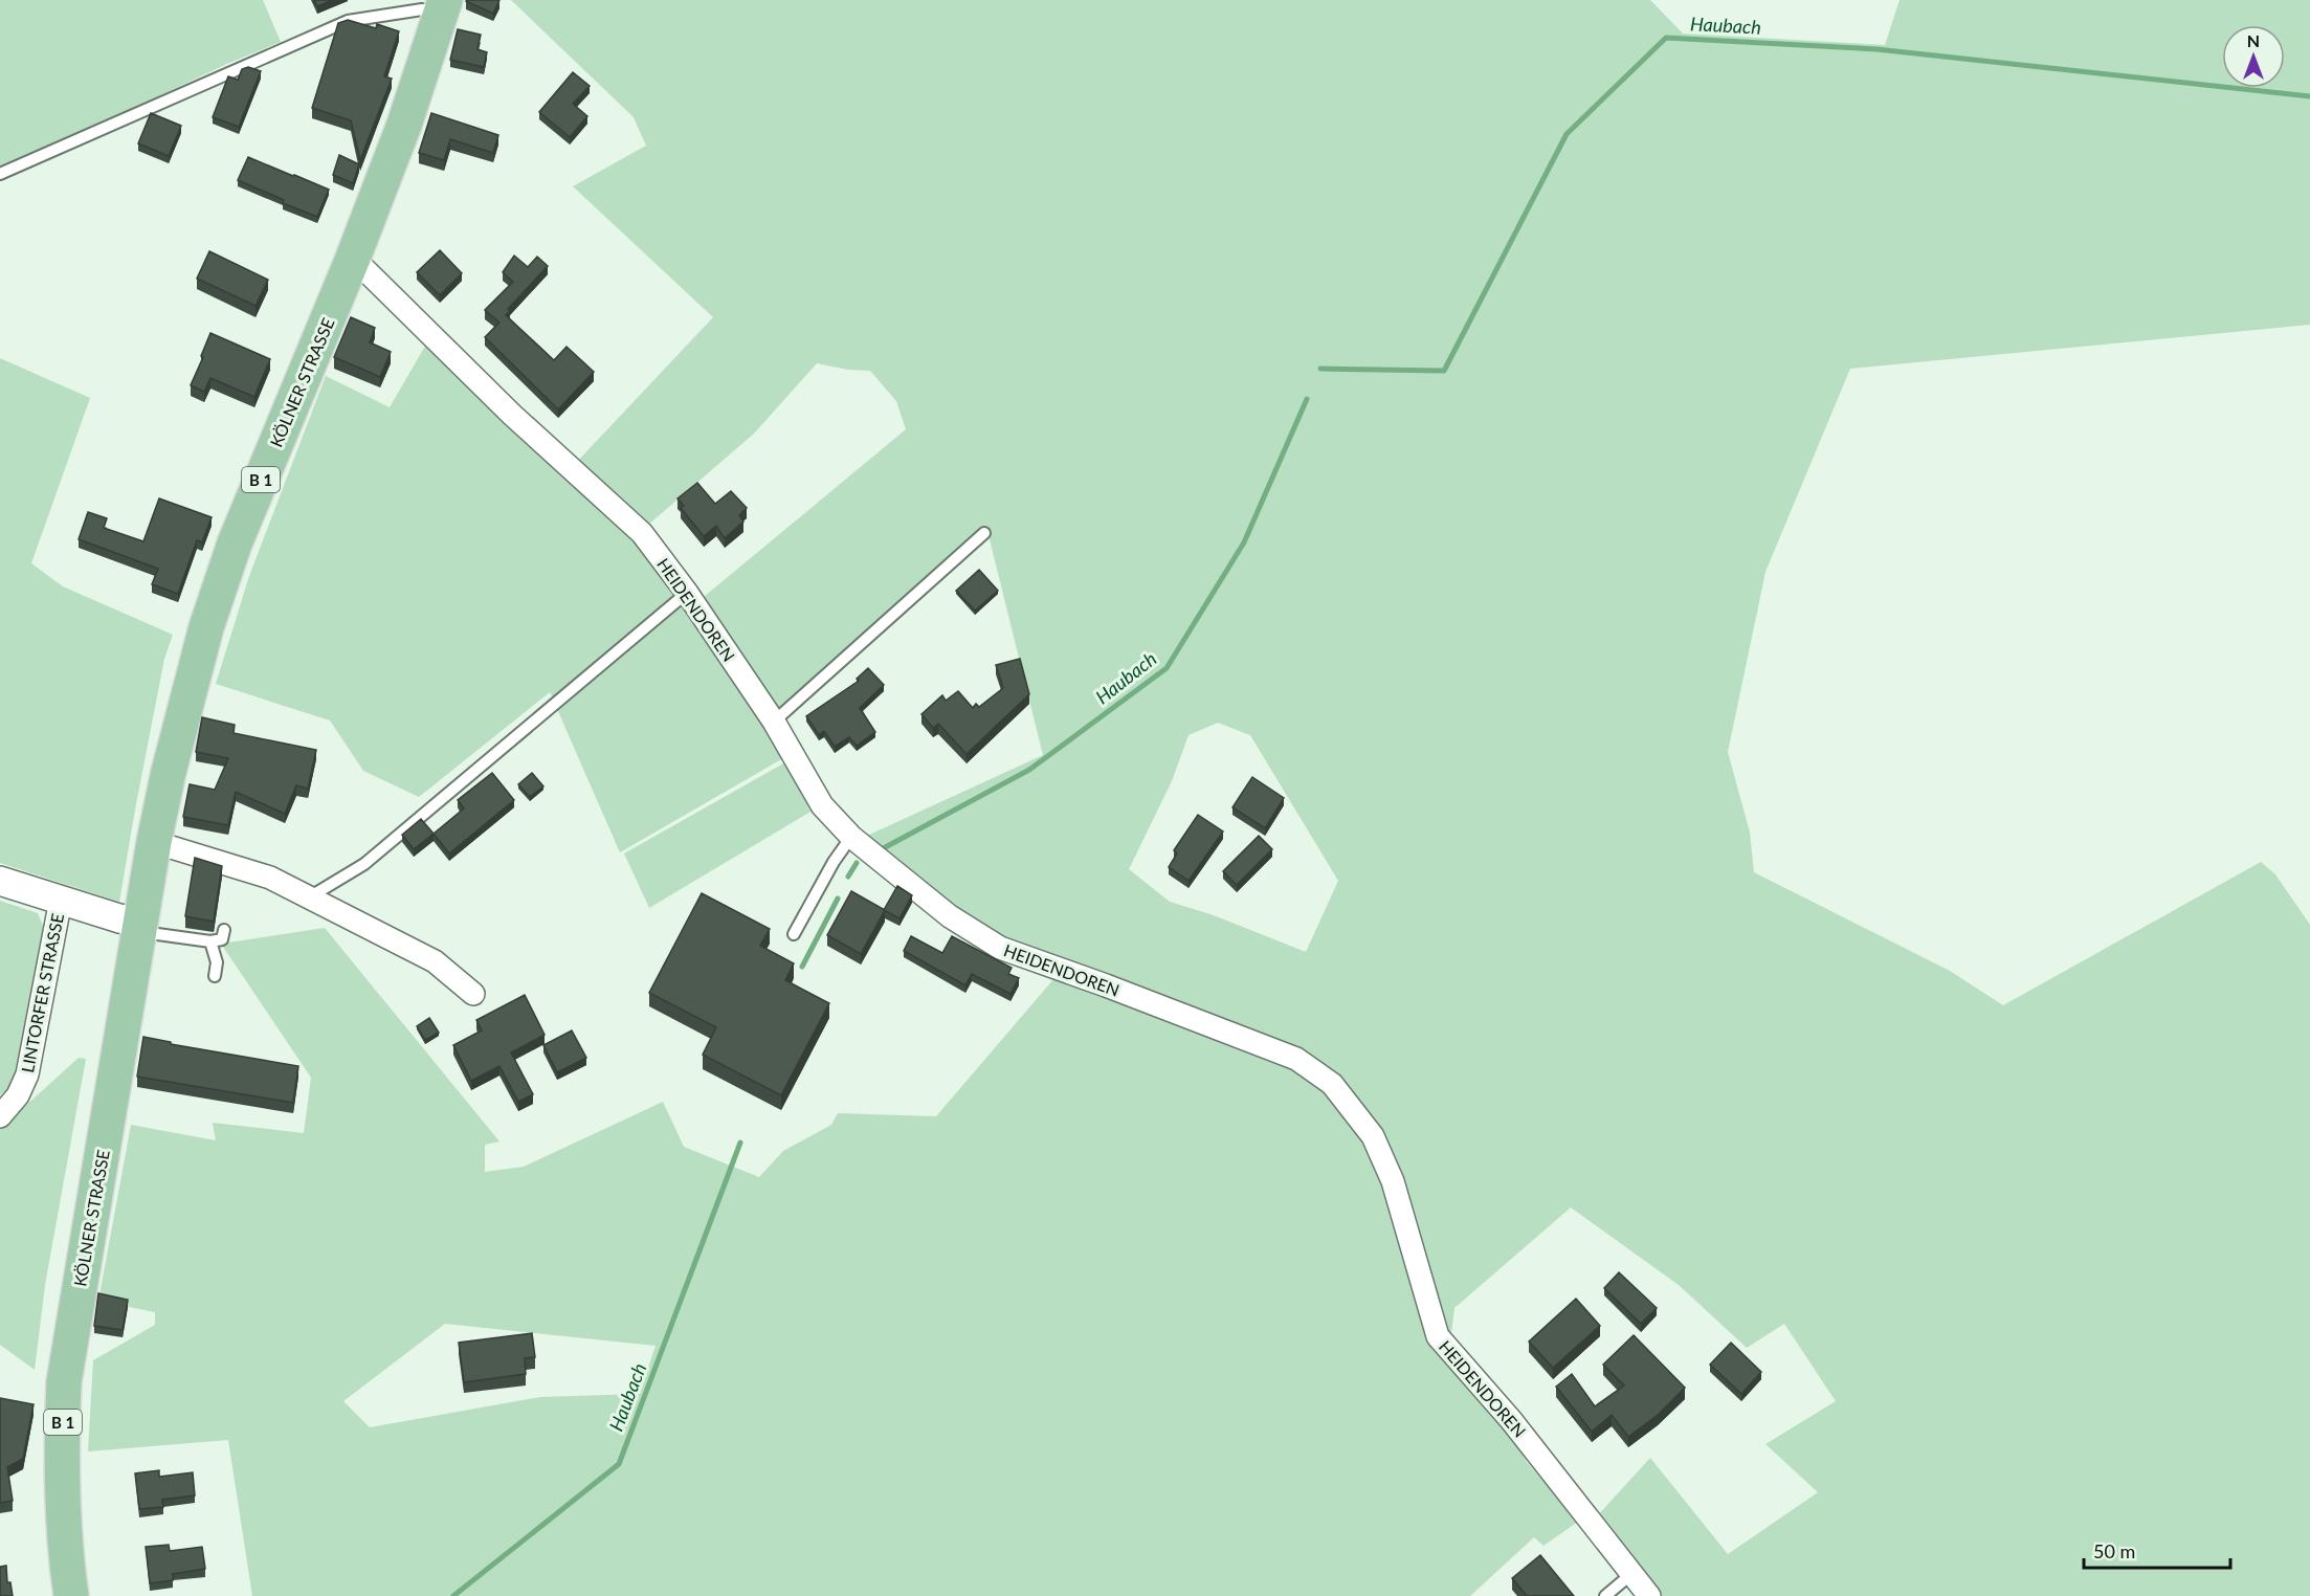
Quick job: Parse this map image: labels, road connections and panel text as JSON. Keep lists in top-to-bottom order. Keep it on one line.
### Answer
{"streets":{"main road":["KÖLNER STRASSE","B 1"],"street":["HEIDENDOREN","LINTORFER STRASSE"]},"crossings":[["KÖLNER STRASSE","HEIDENDOREN"]],"water":["Haubach"],"scale_bar":"50 m","north":"top"}
